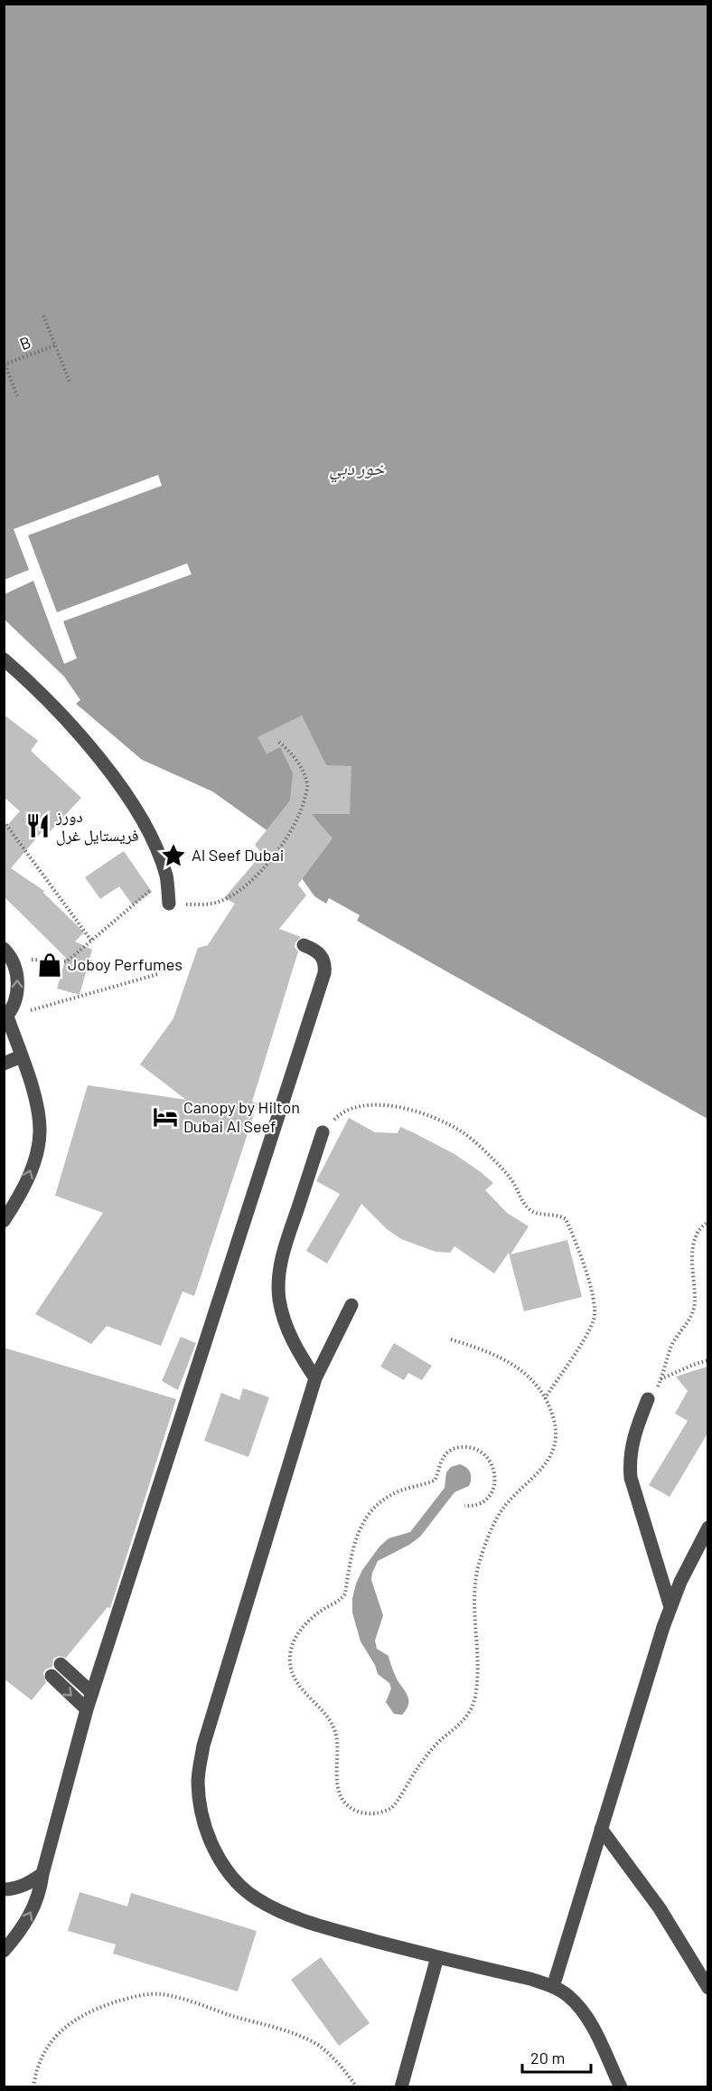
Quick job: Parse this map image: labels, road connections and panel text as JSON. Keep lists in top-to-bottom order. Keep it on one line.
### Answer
{"streets":{"path":["B"]},"water":["خور دبي"],"places":{"restaurant":["دورز فريستايل غرل"],"place":["Al Seef Dubai"],"shop":["Joboy Perfumes"],"hotel":["Canopy by Hilton Dubai Al Seef"]},"scale_bar":"20 m"}
